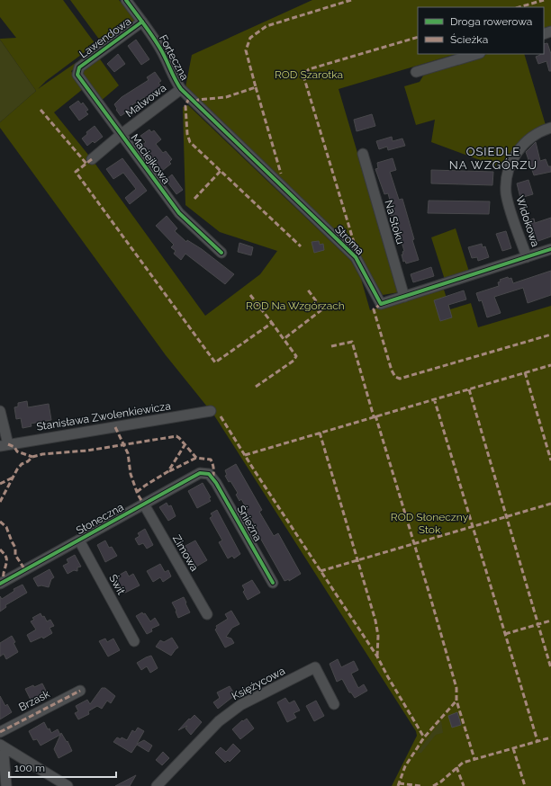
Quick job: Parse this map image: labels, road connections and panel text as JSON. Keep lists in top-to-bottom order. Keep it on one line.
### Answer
{"streets":{"street":["Lawendowa","Forteczna","Malwowa","Maciejkowa","Widokowa","Na Stoku","Stroma","Stanisława Zwolenkiewicza","Słoneczna","Śnieżna","Zimowa","Świt","Księżycowa","Brzask"]},"crossings":[["Lawendowa","Forteczna"],["Lawendowa","Maciejkowa"],["Forteczna","Malwowa"],["Forteczna","Stroma"],["Malwowa","Maciejkowa"],["Malwowa","Stroma"],["Widokowa","Stroma"],["Na Stoku","Stroma"],["Słoneczna","Śnieżna"],["Słoneczna","Zimowa"],["Słoneczna","Świt"]],"districts":["OSIEDLE NA WZGÓRZU"],"parks":["ROD Szarotka","ROD Na Wzgórzach","ROD Słoneczny Stok"],"legend":["Droga rowerowa","Ścieżka"],"scale_bar":"100 m"}
